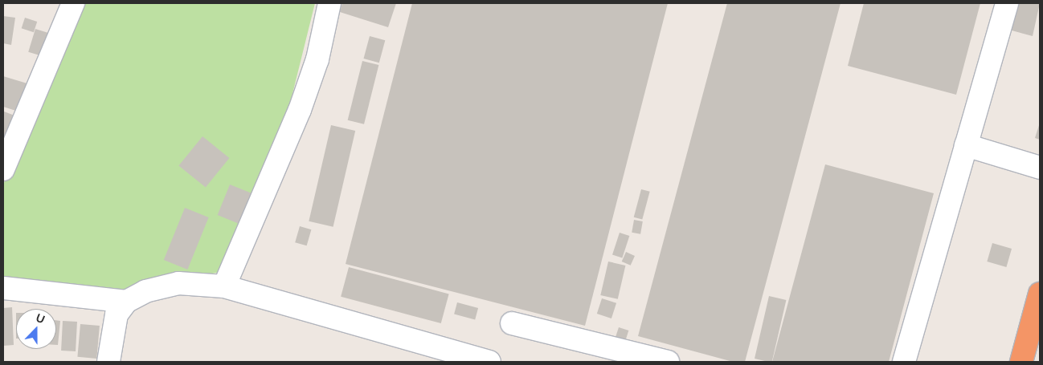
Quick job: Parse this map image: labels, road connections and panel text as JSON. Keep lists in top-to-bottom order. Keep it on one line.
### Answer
{"north":"top"}
